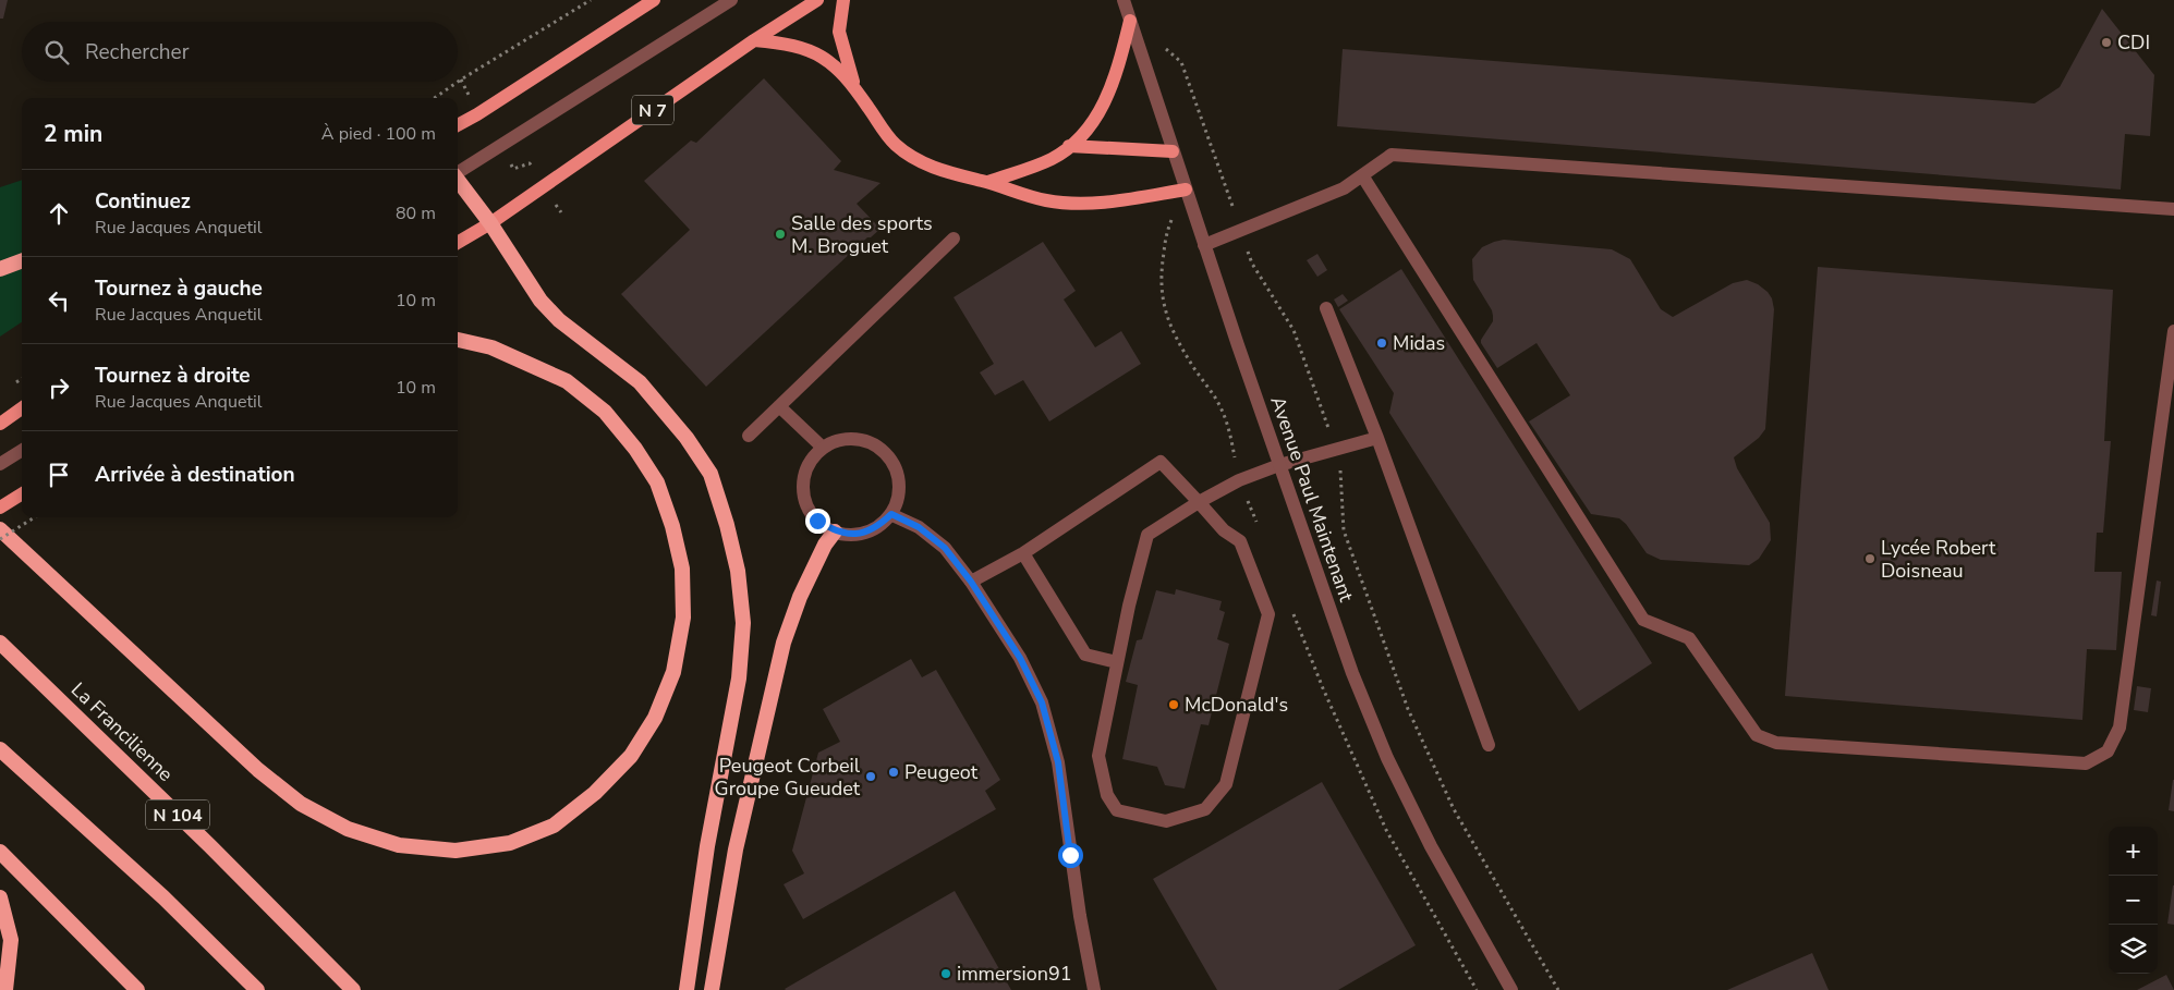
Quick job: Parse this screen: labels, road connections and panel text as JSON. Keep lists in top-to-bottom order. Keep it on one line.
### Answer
{"streets":{"highway":["La Francilienne","N 104"],"main road":["N 7"],"street":["Avenue Paul Maintenant"]},"places":["CDI","Salle des sports M. Broguet","Midas","Lycée Robert Doisneau","McDonald's","Peugeot","Peugeot Corbeil Groupe Gueudet","immersion91"],"page":{"search":"Rechercher","heading":["2 min","À pied · 100 m"],"list":[["Continuez","Rue Jacques Anquetil","80 m"],["Tournez à gauche","Rue Jacques Anquetil","10 m"],["Tournez à droite","Rue Jacques Anquetil","10 m"],"Arrivée à destination"],"map_buttons":["+","−"]}}
